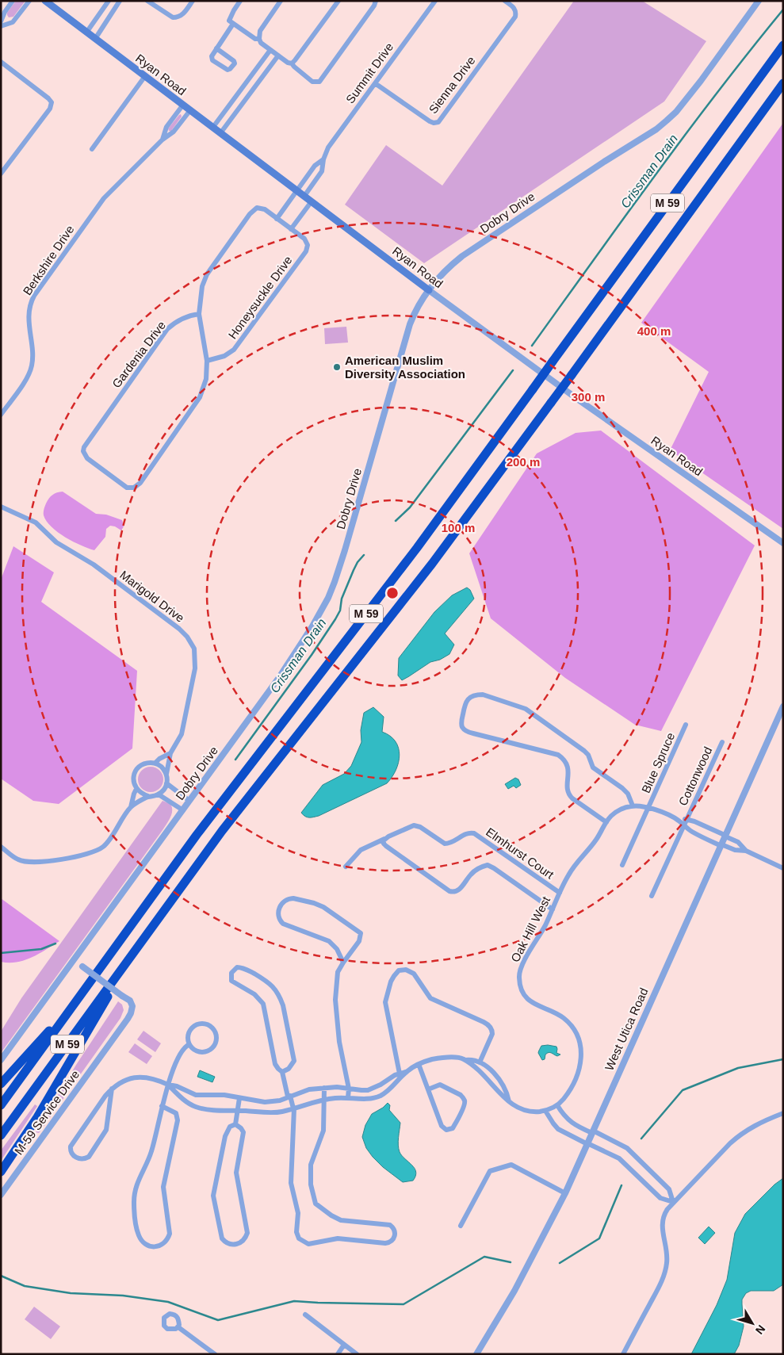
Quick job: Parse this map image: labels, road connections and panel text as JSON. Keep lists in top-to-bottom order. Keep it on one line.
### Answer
{"streets":{"highway":["M 59"],"main road":["Ryan Road"],"street":["Summit Drive","Sienna Drive","Dobry Drive","Berkshire Drive","Honeysuckle Drive","Gardenia Drive","Marigold Drive","Blue Spruce","Cottonwood","Elmhurst Court","Oak Hill West","West Utica Road","M-59 Service Drive"]},"crossings":[["Summit Drive","Ryan Road"],["Summit Drive","Sienna Drive"],["Ryan Road","Dobry Drive"],["Ryan Road","Berkshire Drive"],["Dobry Drive","M-59 Service Drive"],["Honeysuckle Drive","Gardenia Drive"],["Elmhurst Court","Oak Hill West"]],"water":["Crissman Drain"],"places":["American Muslim Diversity Association"],"north":"bottom right","rings":["400 m","300 m","200 m","100 m"]}
